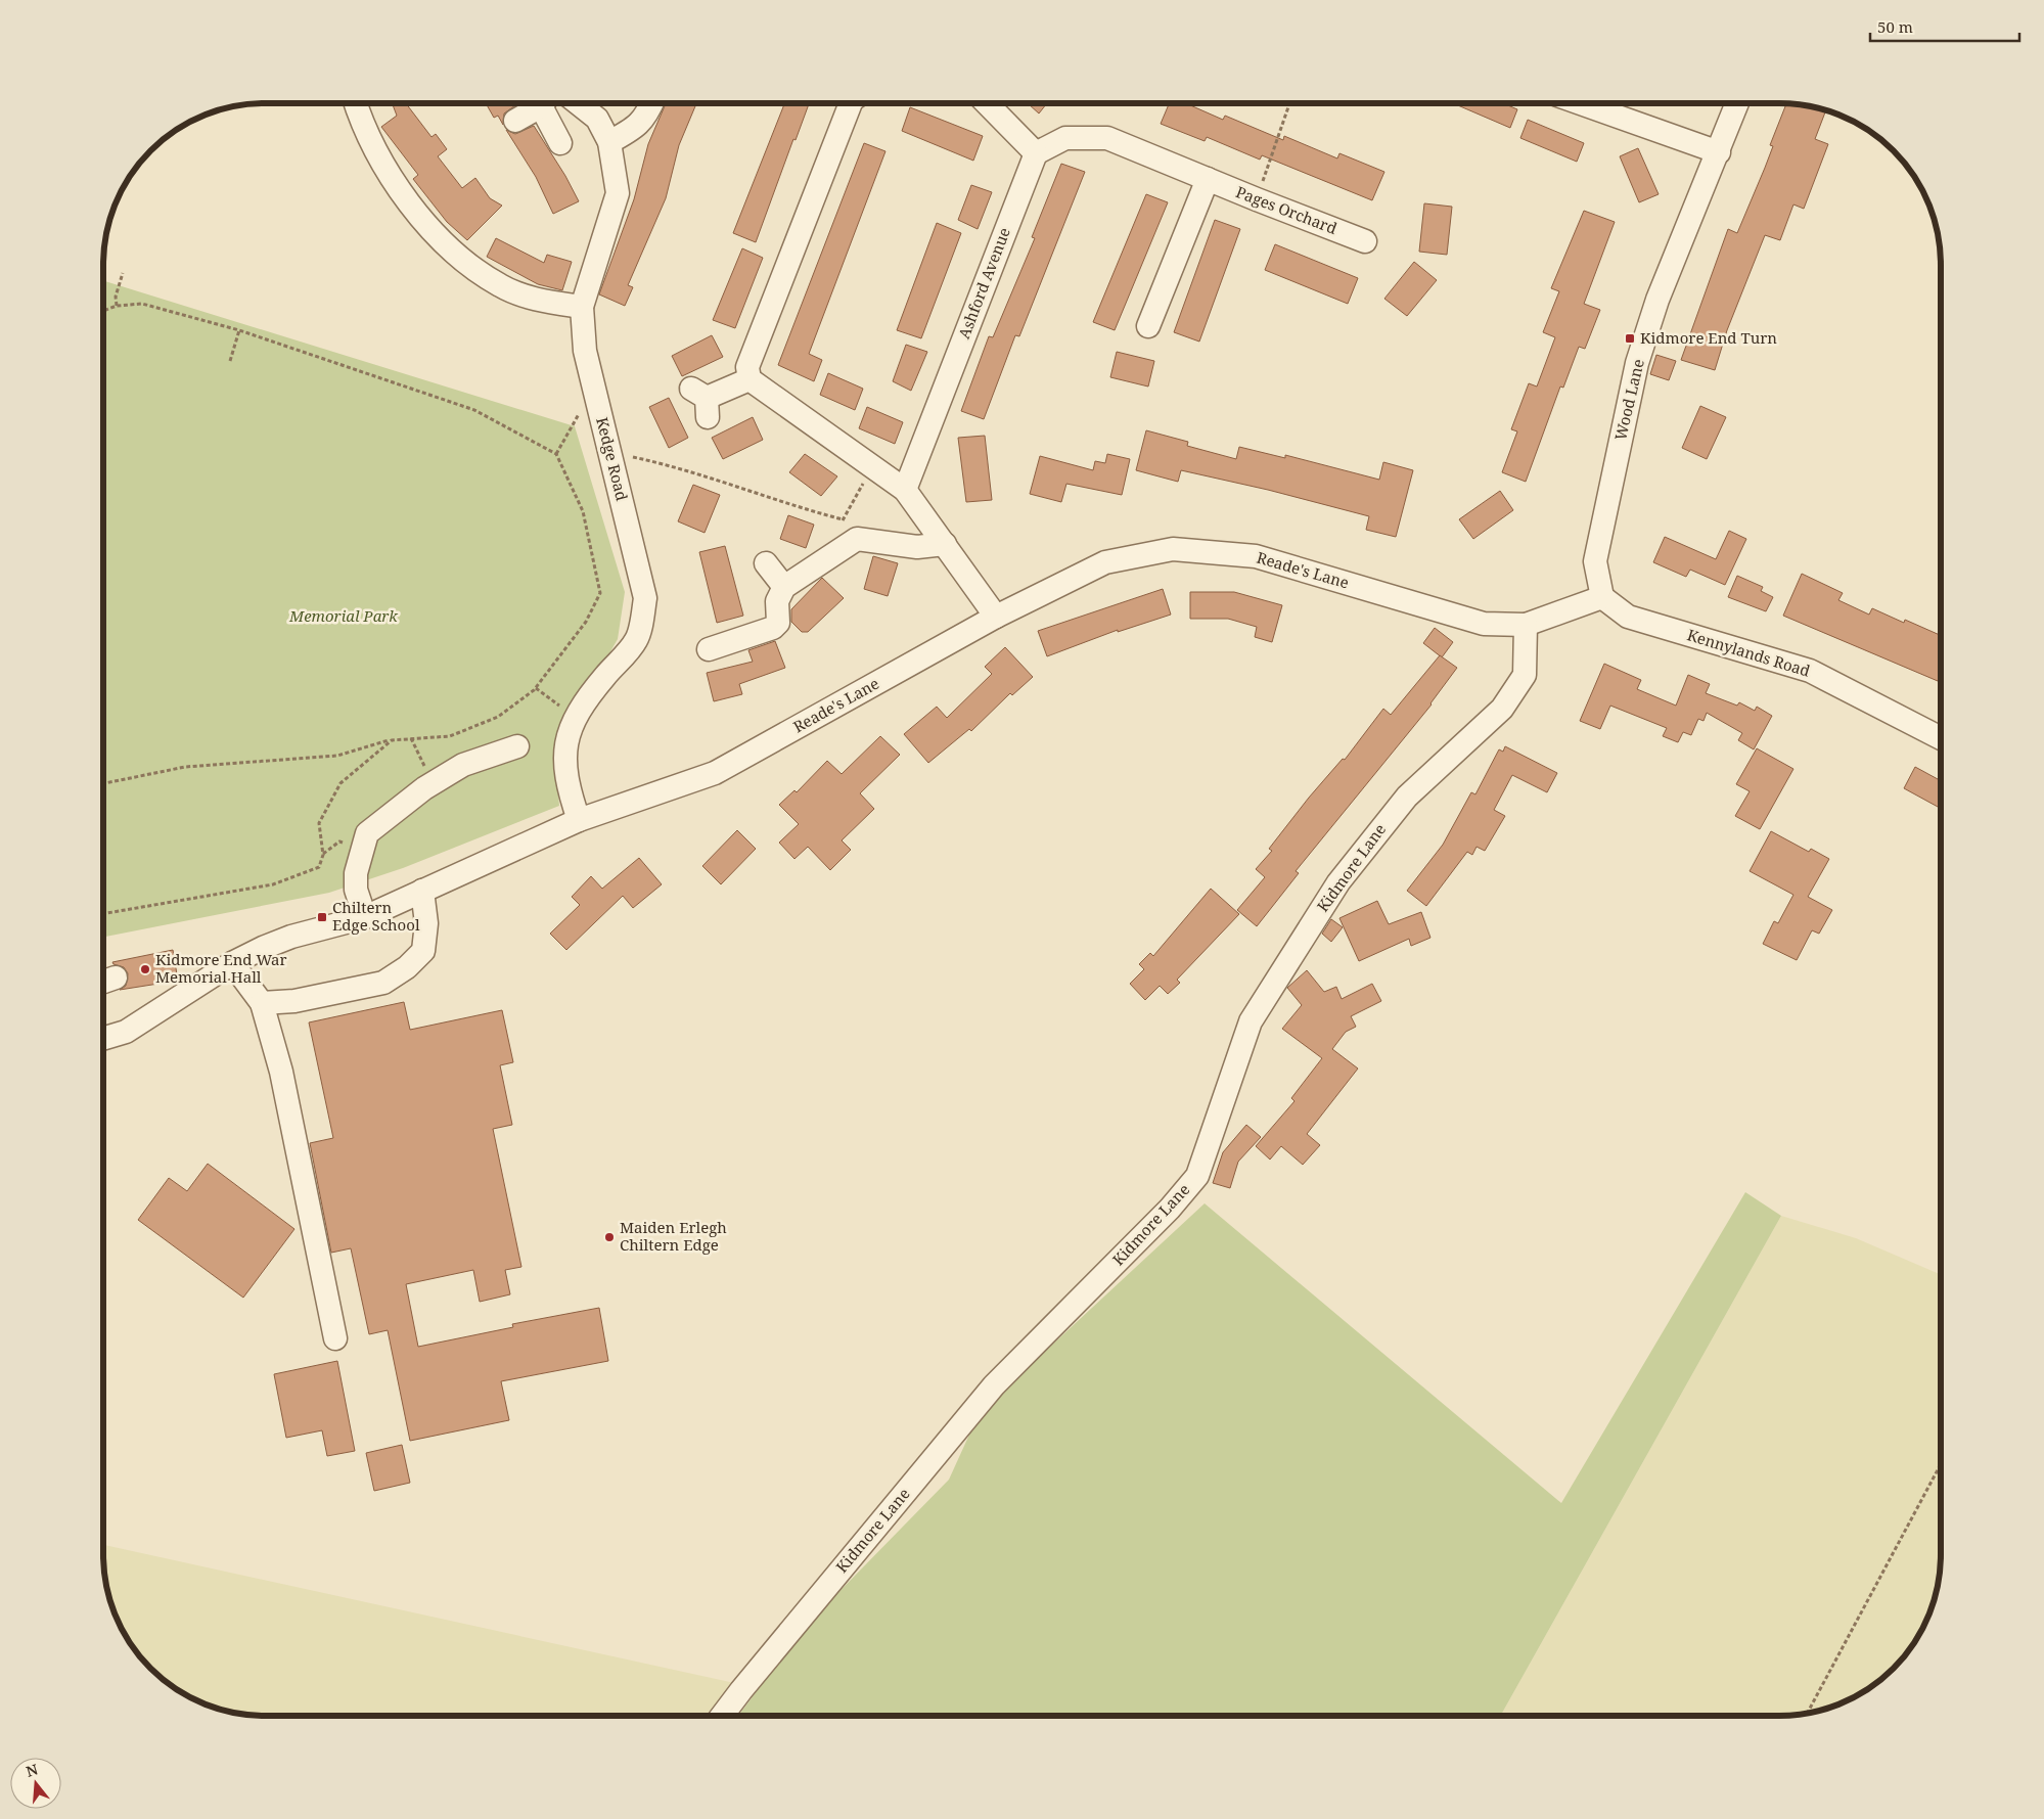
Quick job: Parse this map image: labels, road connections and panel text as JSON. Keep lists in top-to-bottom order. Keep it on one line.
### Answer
{"streets":{"street":["Pages Orchard","Ashford Avenue","Wood Lane","Kedge Road","Reade's Lane","Kennylands Road","Kidmore Lane"]},"crossings":[["Pages Orchard","Ashford Avenue"],["Wood Lane","Reade's Lane"],["Wood Lane","Kennylands Road"],["Kedge Road","Reade's Lane"],["Reade's Lane","Kennylands Road"],["Reade's Lane","Kidmore Lane"]],"parks":["Memorial Park"],"places":{"transit":["Kidmore End Turn","Chiltern Edge School"],"other":["Kidmore End War Memorial Hall","Maiden Erlegh Chiltern Edge"]},"scale_bar":"50 m","north":"top"}
